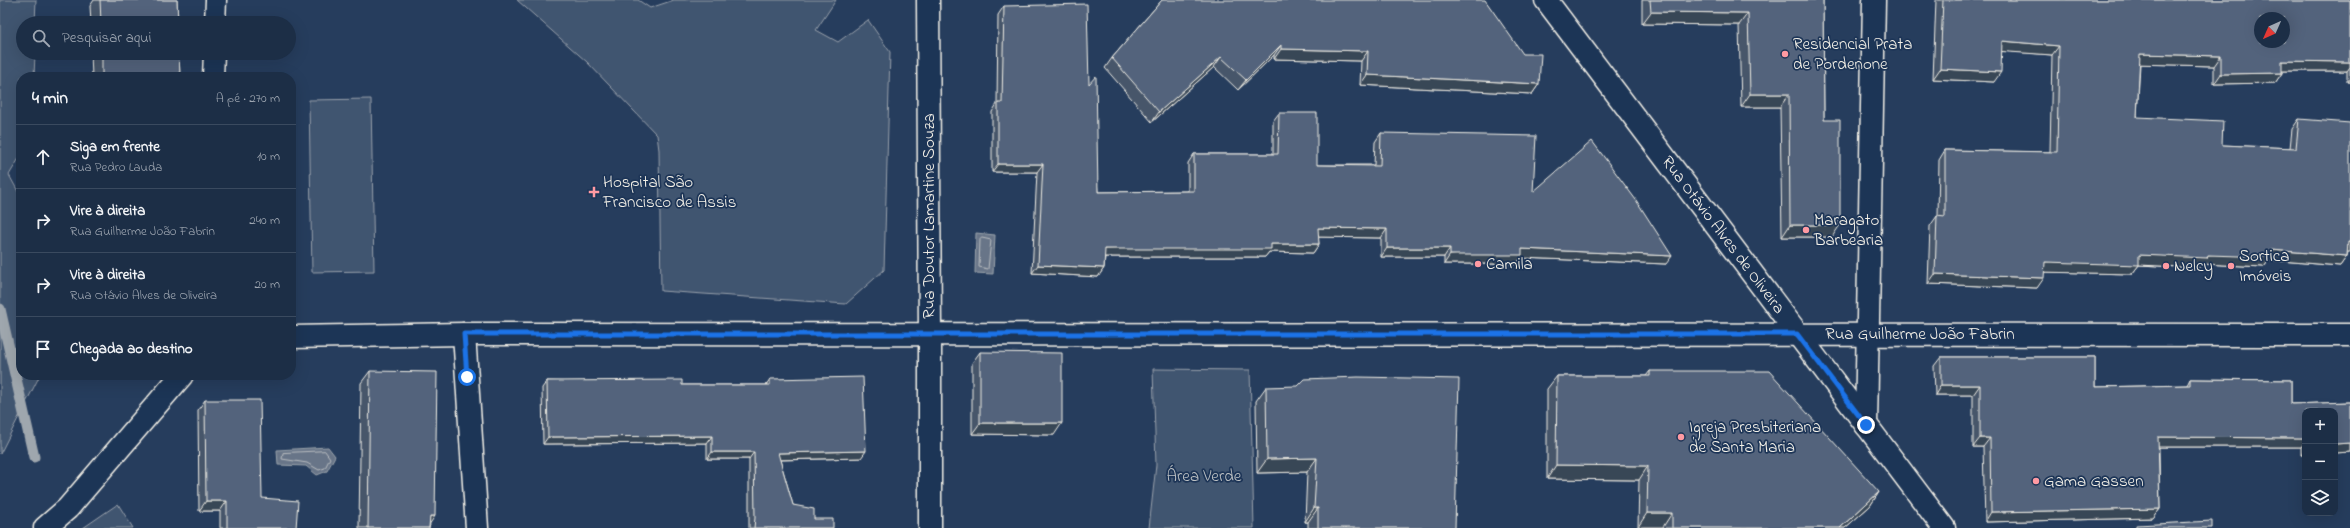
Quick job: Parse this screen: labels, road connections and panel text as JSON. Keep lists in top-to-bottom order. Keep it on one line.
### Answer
{"streets":{"street":["Rua Doutor Lamartine Souza","Rua Otávio Alves de Oliveira","Rua Guilherme João Fabrin"]},"crossings":[["Rua Doutor Lamartine Souza","Rua Guilherme João Fabrin"],["Rua Otávio Alves de Oliveira","Rua Guilherme João Fabrin"]],"parks":["Área Verde"],"places":{"other":["Residencial Prata de Pordenone","Maragato Barbearia","Camila","Nelcy","Sortica Imóveis","Igreja Presbiteriana de Santa Maria","Gama Gassen"],"health":["Hospital São Francisco de Assis"]},"north":"bottom left","page":{"search":"Pesquisar aqui","heading":["4 min","A pé · 270 m"],"list":[["Siga em frente","Rua Pedro Lauda","10 m"],["Vire à direita","Rua Guilherme João Fabrin","240 m"],["Vire à direita","Rua Otávio Alves de Oliveira","20 m"],"Chegada ao destino"],"map_buttons":["+","−"]}}
